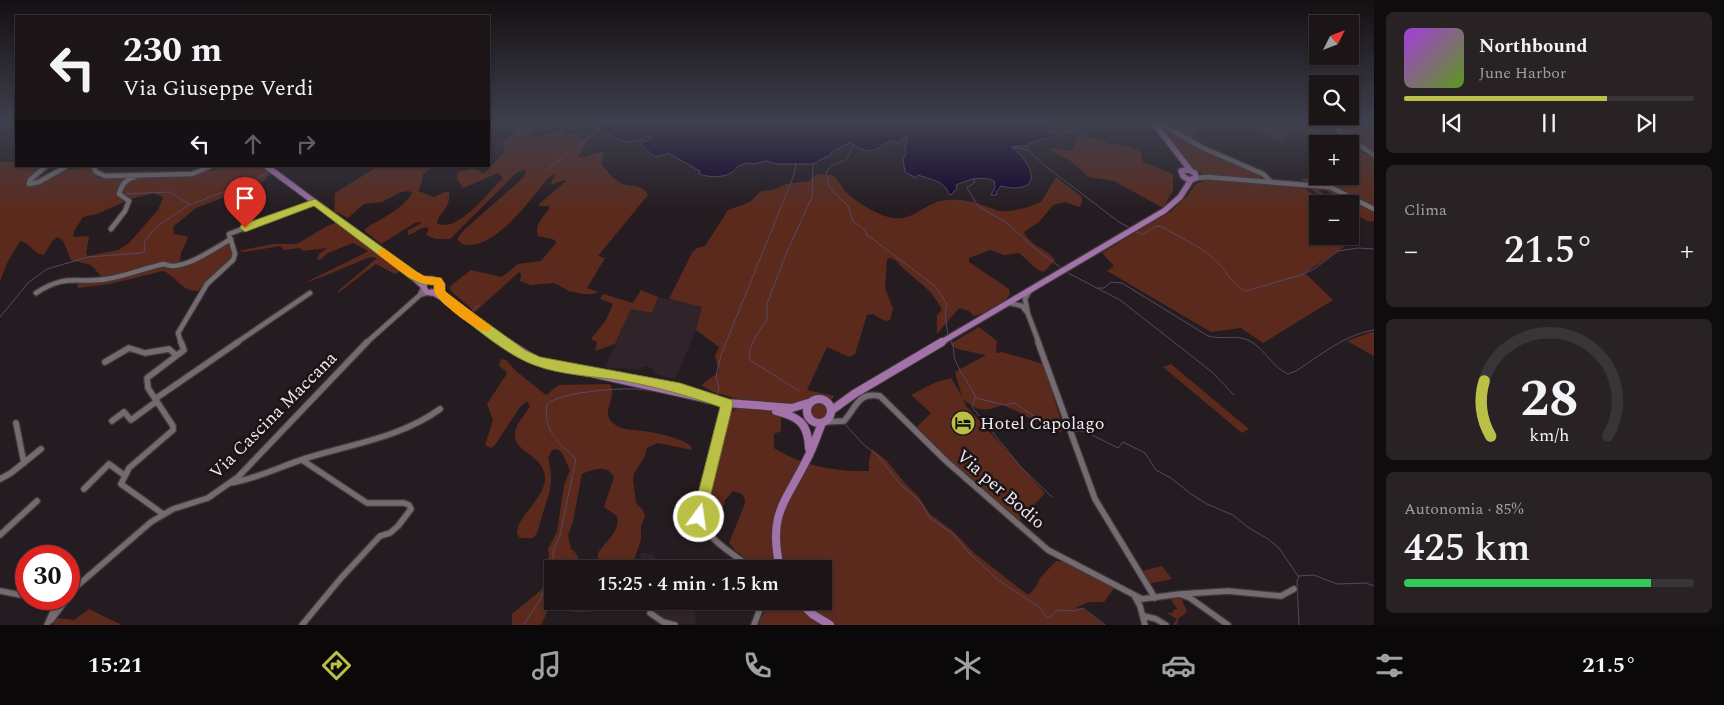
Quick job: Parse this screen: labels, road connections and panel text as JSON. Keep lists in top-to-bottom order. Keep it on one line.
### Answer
{"streets":{"street":["Via Cascina Maccana","Via per Bodio"]},"places":{"hotel":["Hotel Capolago"]},"north":"top right","page":{"map_buttons":["+","−"],"turn":["230 m","Via Giuseppe Verdi"],"song":["Northbound","June Harbor"],"tile":["Clima",["Autonomia · 85%","425 km"]],"heat":["−","21.5°","+"],"limit":"30","trip":"15:25 · 4 min · 1.5 km","tabs":["15:21","21.5°"],"gauge":["28","km/h"]}}
